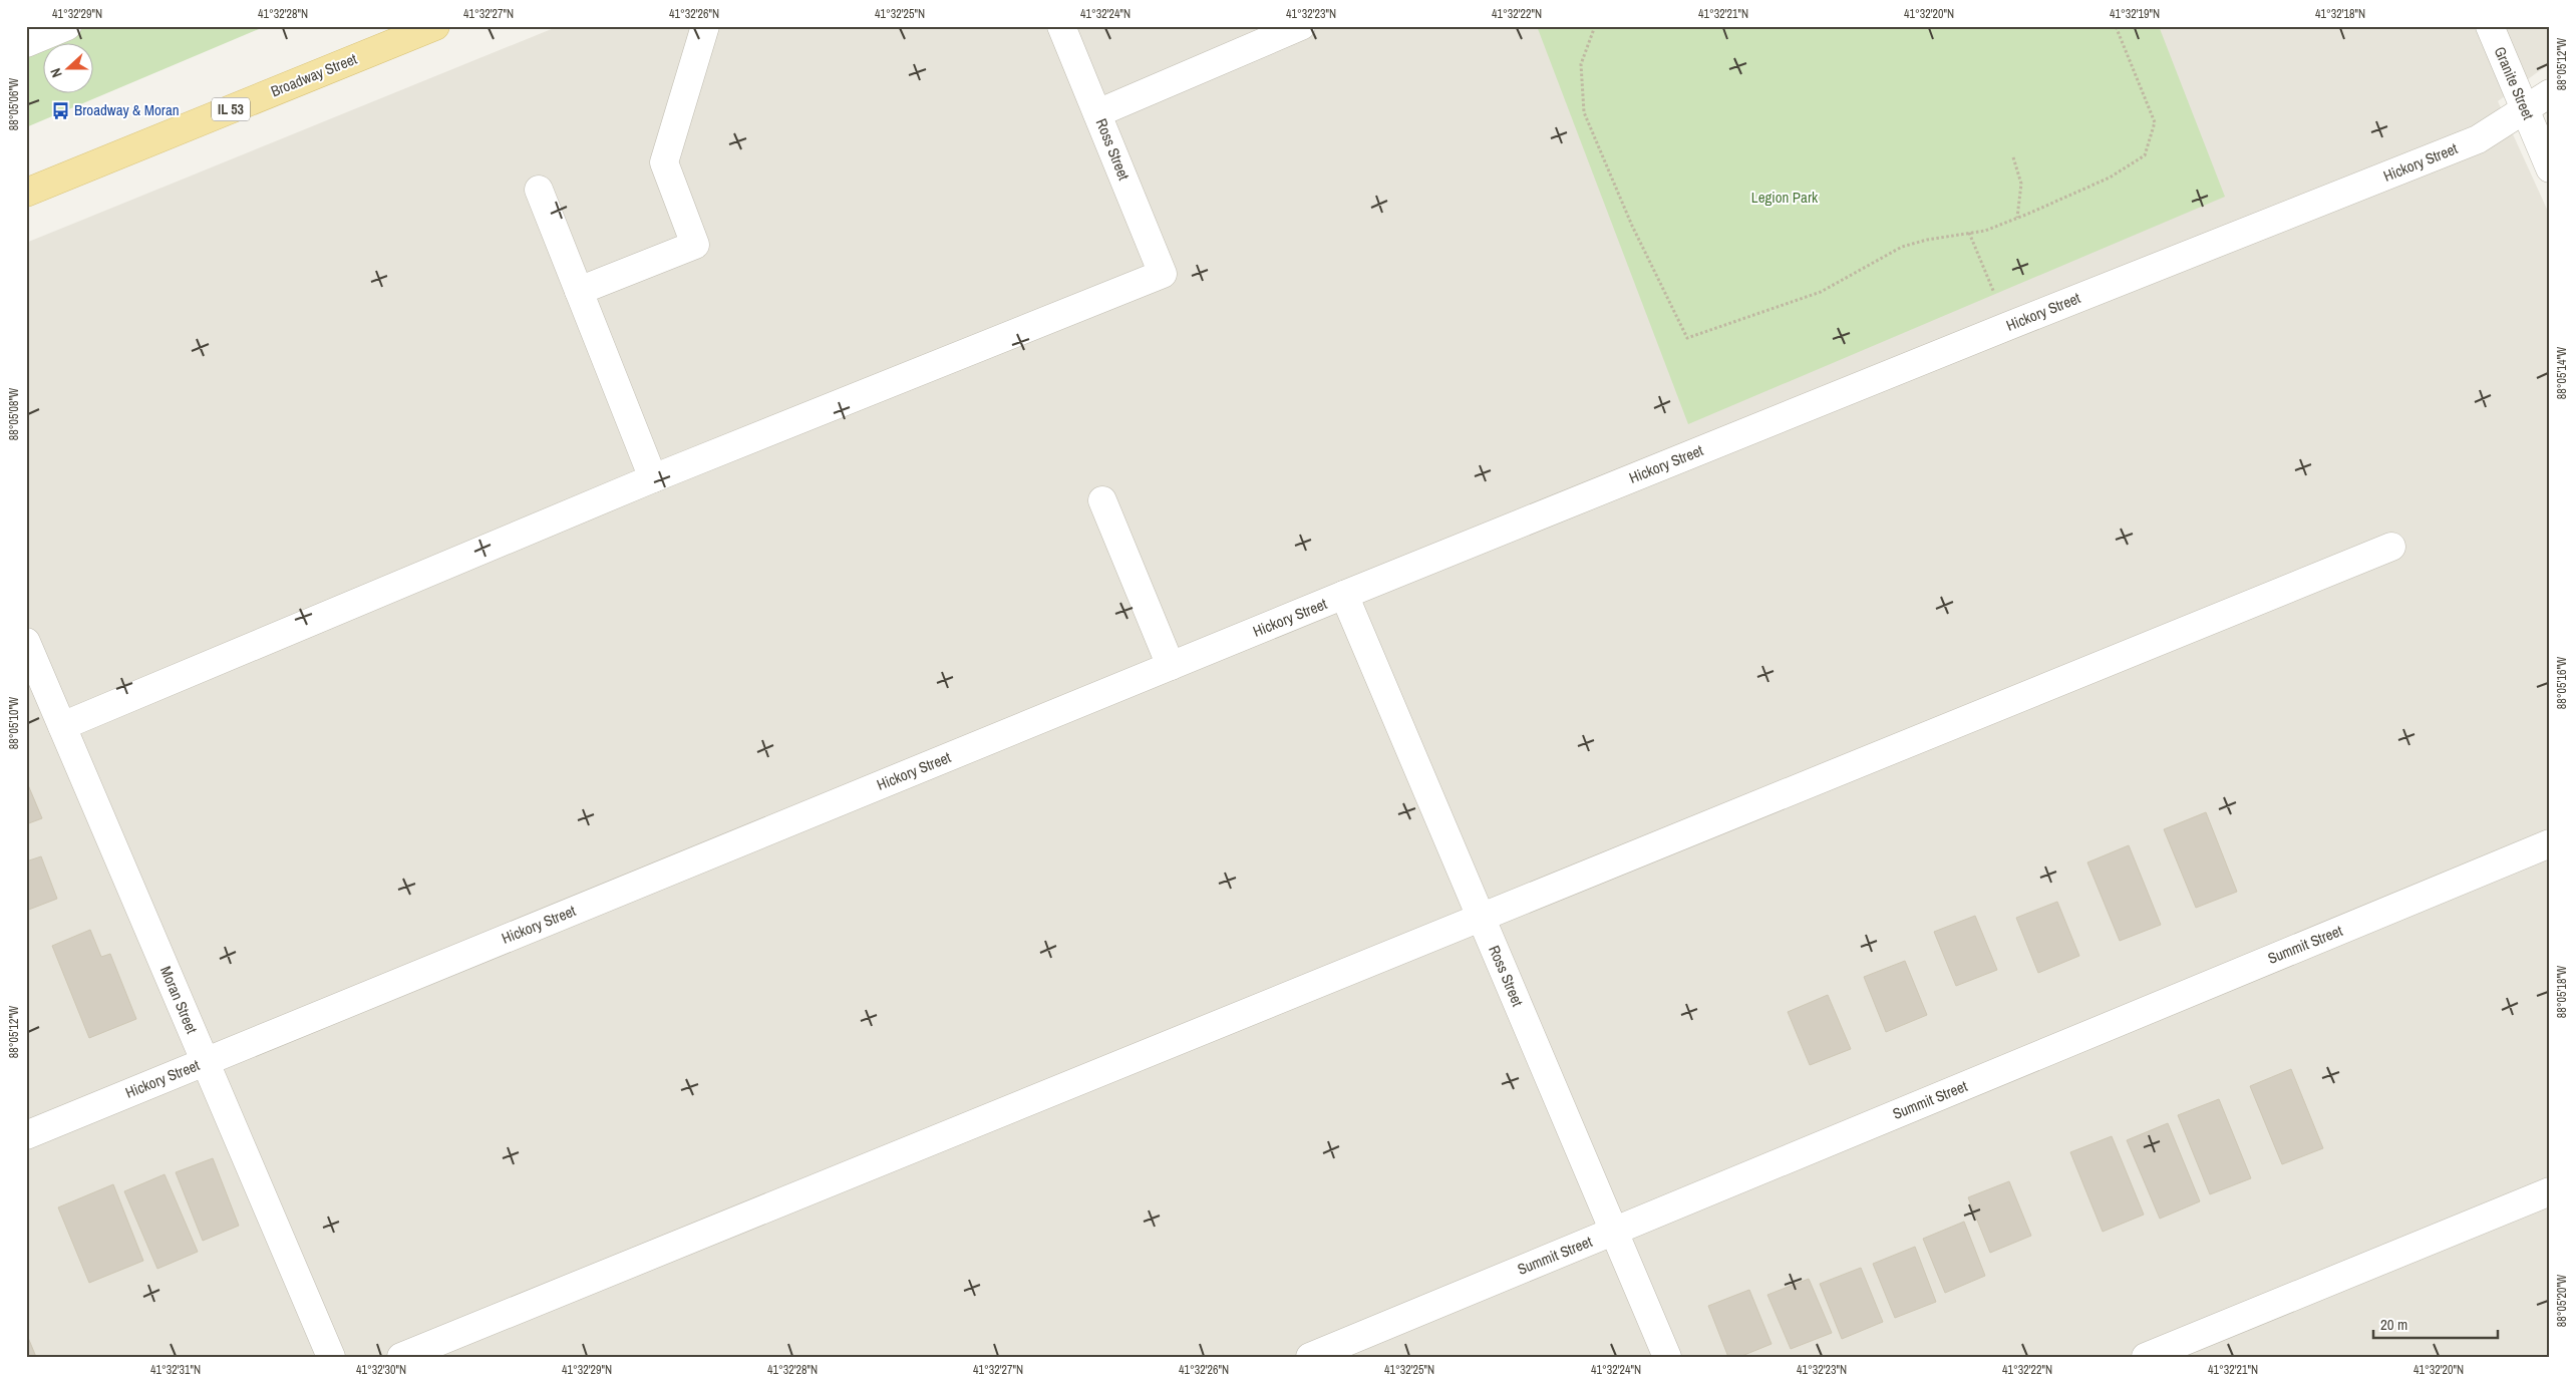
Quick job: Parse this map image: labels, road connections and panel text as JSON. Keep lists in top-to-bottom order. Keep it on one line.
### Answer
{"streets":{"main road":["Broadway Street","IL 53"],"street":["Granite Street","Ross Street","Hickory Street","Summit Street","Moran Street"]},"crossings":[["Granite Street","Hickory Street"],["Ross Street","Hickory Street"],["Ross Street","Summit Street"],["Hickory Street","Moran Street"]],"parks":["Legion Park"],"places":{"bus stop":["Broadway & Moran"]},"scale_bar":"20 m","north":"left","coordinates":["41°32'29\"N","41°32'28\"N","41°32'27\"N","41°32'26\"N","41°32'25\"N","41°32'24\"N","41°32'23\"N","41°32'22\"N","41°32'21\"N","41°32'20\"N","41°32'19\"N","41°32'18\"N","88°05'12\"W","88°05'06\"W","88°05'14\"W","88°05'08\"W","88°05'16\"W","88°05'10\"W","88°05'18\"W","88°05'20\"W","41°32'31\"N","41°32'30\"N"]}
